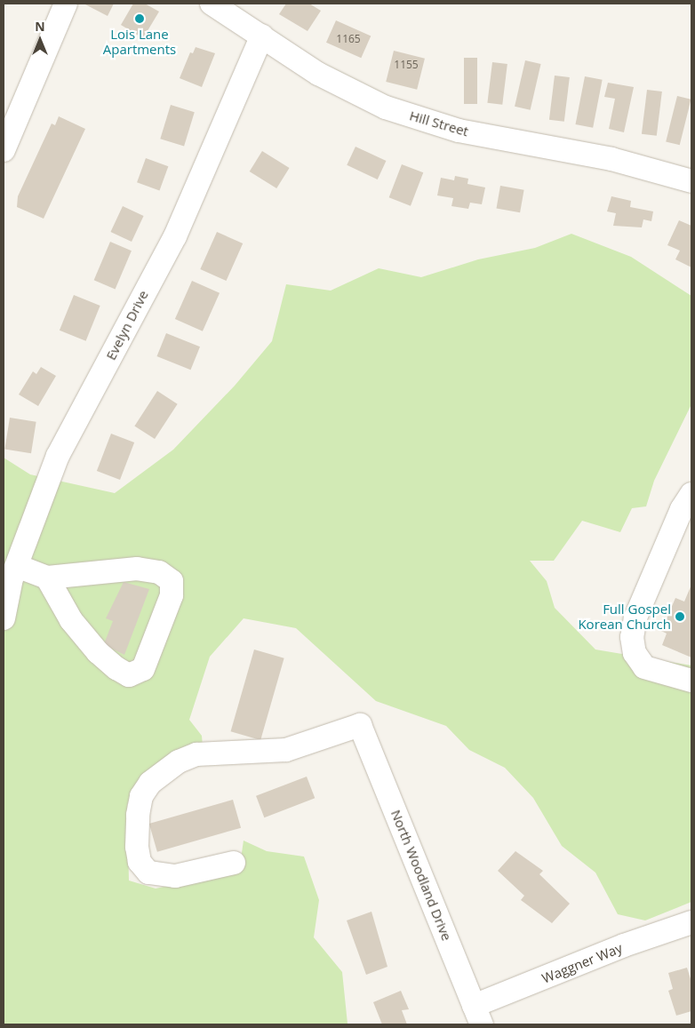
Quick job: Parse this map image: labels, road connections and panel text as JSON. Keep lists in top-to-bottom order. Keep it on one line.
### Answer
{"streets":{"street":["Hill Street","Evelyn Drive","North Woodland Drive","Waggner Way"]},"crossings":[["Hill Street","Evelyn Drive"],["North Woodland Drive","Waggner Way"]],"places":["Lois Lane Apartments","Full Gospel Korean Church"],"house_numbers":["1165","1155"],"north":"top"}
